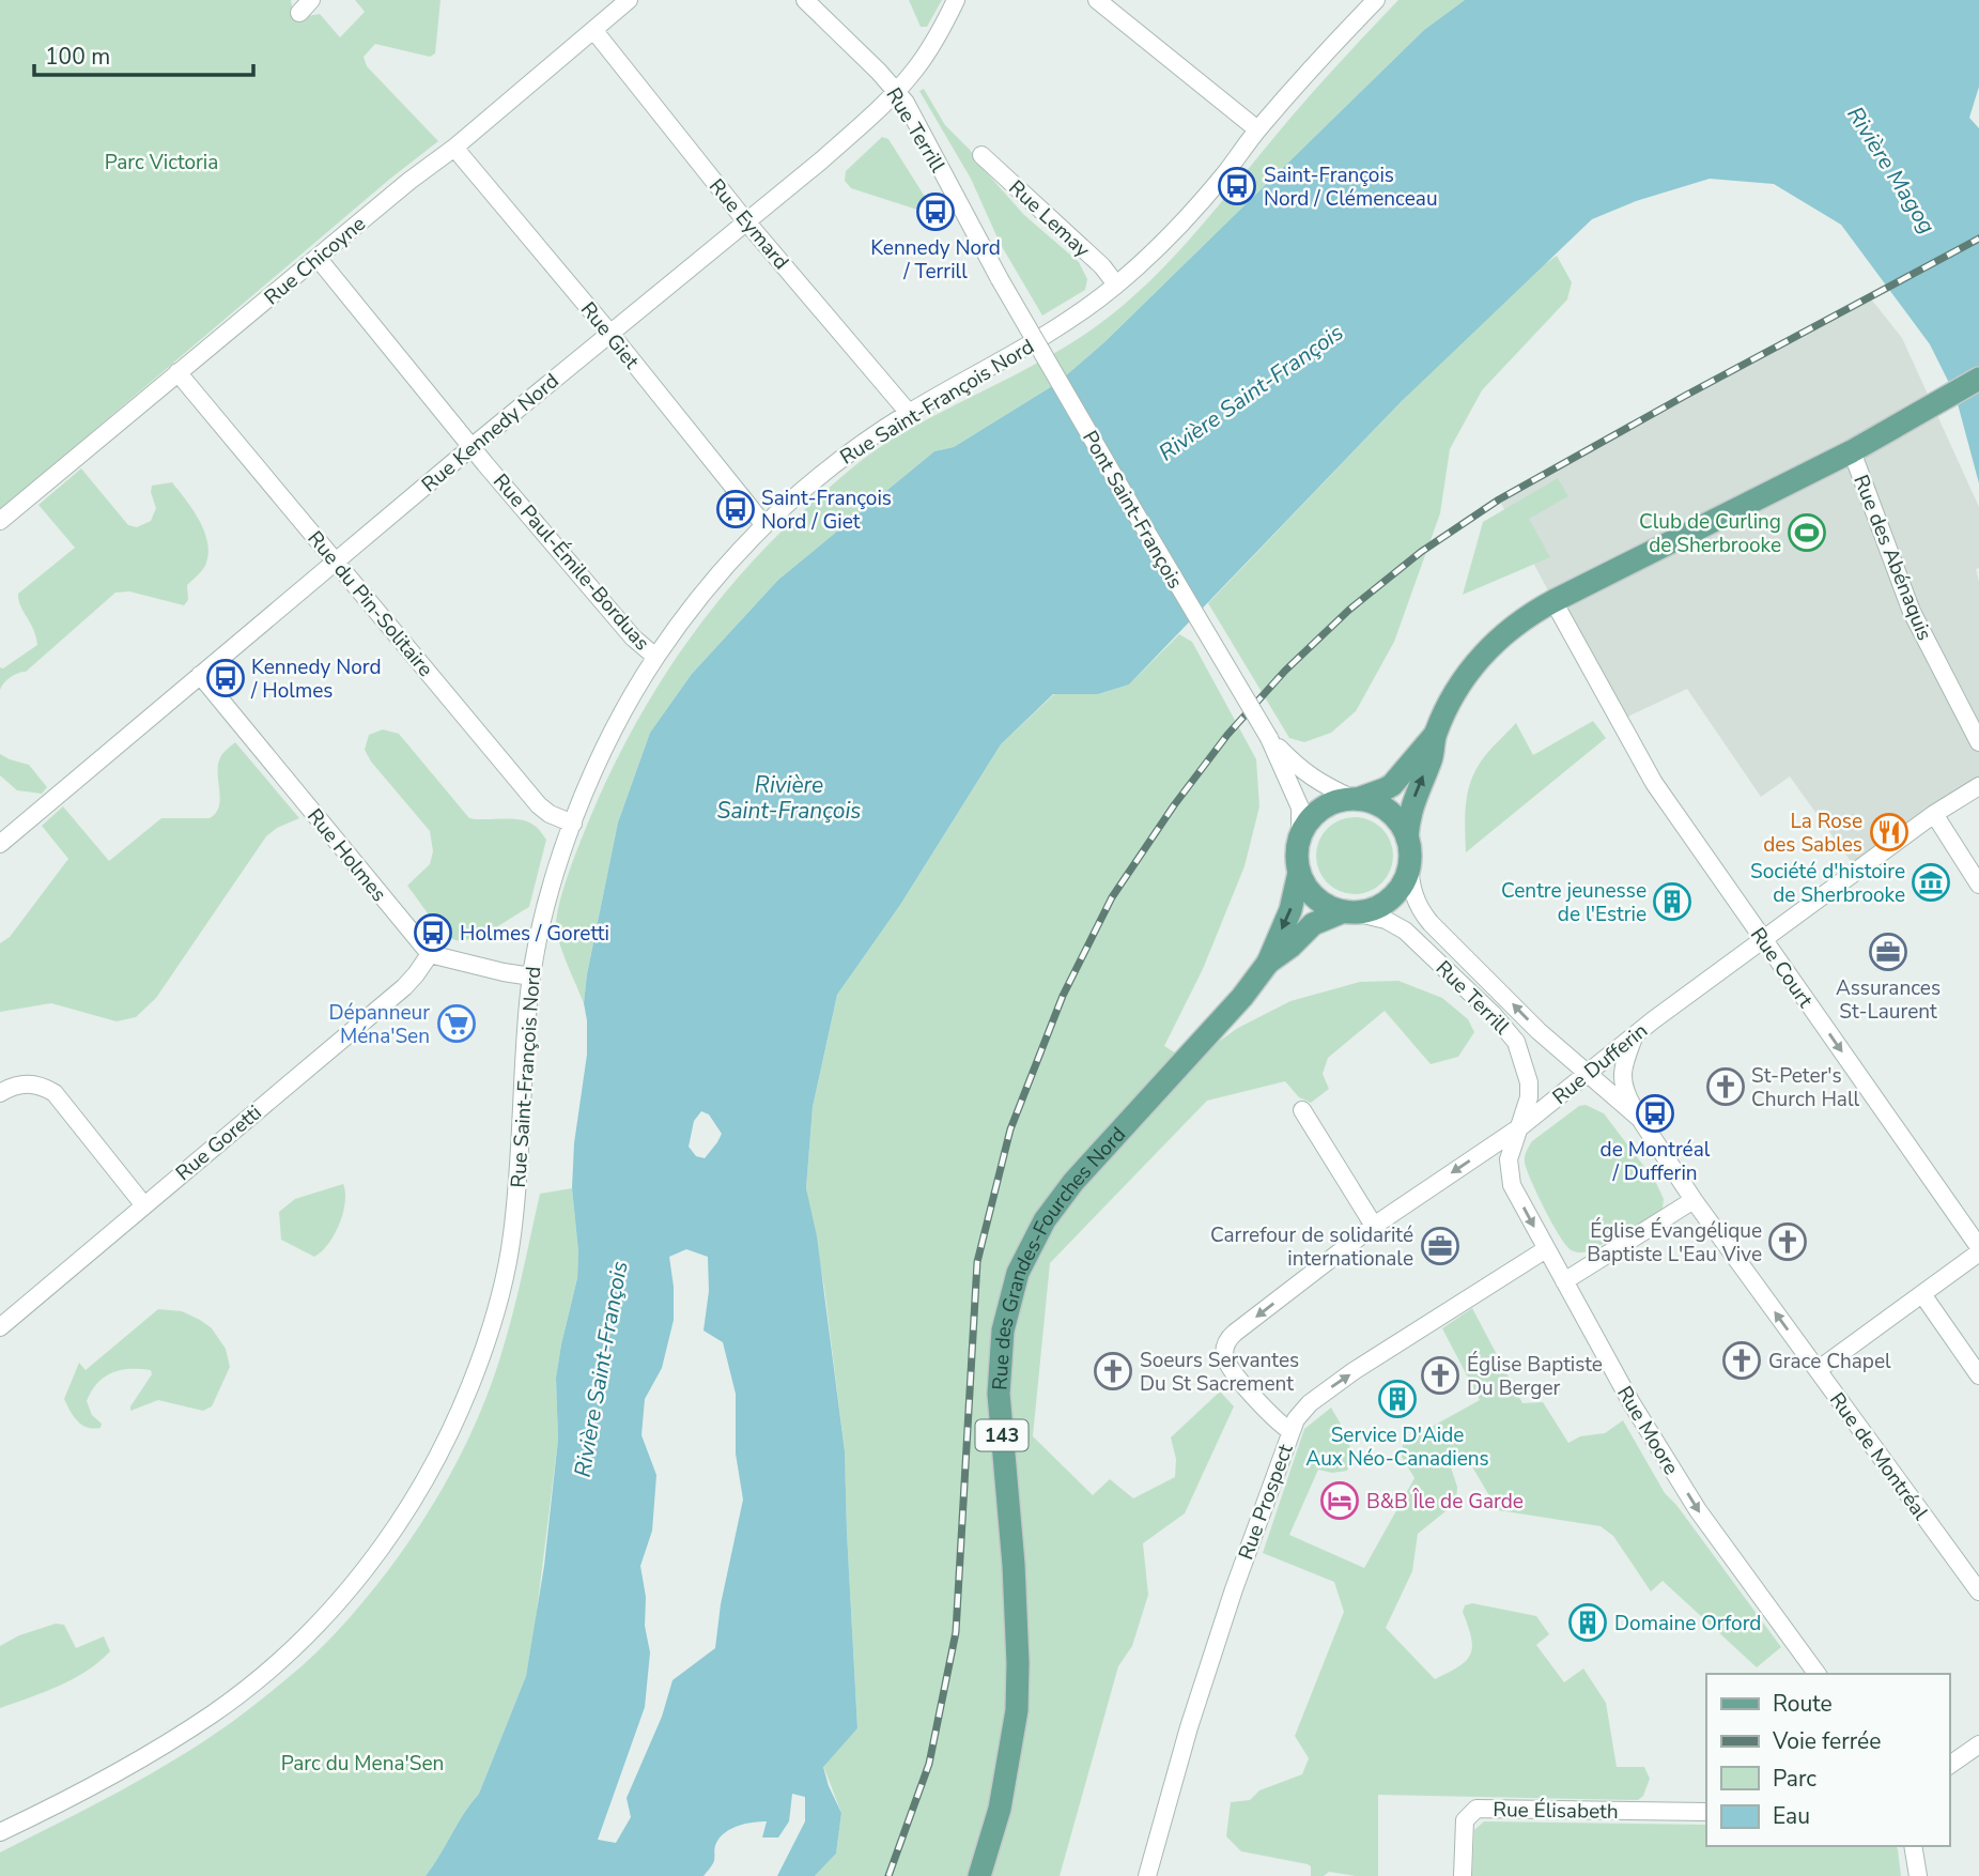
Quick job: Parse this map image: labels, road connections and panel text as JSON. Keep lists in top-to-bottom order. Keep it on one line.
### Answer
{"streets":{"main road":["Rue des Grandes-Fourches Nord","143"],"street":["Rue Terrill","Rue Lemay","Rue Eymard","Rue Chicoyne","Rue Giet","Rue Saint-François Nord","Rue Kennedy Nord","Pont Saint-François","Rue des Abénaquis","Rue Paul-Émile-Borduas","Rue du Pin-Solitaire","Rue Holmes","Rue Court","Rue Dufferin","Rue Goretti","Rue Moore","Rue de Montréal","Rue Prospect","Rue Élisabeth"]},"crossings":[["Rue Terrill","Rue Kennedy Nord"],["Rue Terrill","Pont Saint-François"],["Rue Terrill","Rue Dufferin"],["Rue Terrill","Rue des Grandes-Fourches Nord"],["Rue Terrill","Rue Moore"],["Rue Terrill","143"],["Rue Terrill","Rue de Montréal"],["Rue Lemay","Rue Saint-François Nord"],["Rue Eymard","Rue Chicoyne"],["Rue Eymard","Rue Saint-François Nord"],["Rue Eymard","Rue Kennedy Nord"],["Rue Chicoyne","Rue Giet"],["Rue Chicoyne","Rue Paul-Émile-Borduas"],["Rue Chicoyne","Rue du Pin-Solitaire"],["Rue Giet","Rue Saint-François Nord"],["Rue Giet","Rue Kennedy Nord"],["Rue Saint-François Nord","Rue Paul-Émile-Borduas"],["Rue Saint-François Nord","Rue du Pin-Solitaire"],["Rue Kennedy Nord","Rue Paul-Émile-Borduas"],["Rue Kennedy Nord","Rue du Pin-Solitaire"],["Rue Kennedy Nord","Rue Holmes"],["Rue des Abénaquis","143"],["Rue Holmes","Rue Goretti"],["Rue Court","Rue Dufferin"],["Rue Court","143"],["Rue Dufferin","Rue Moore"],["Rue Dufferin","Rue de Montréal"],["Rue Dufferin","Rue Prospect"],["Rue des Grandes-Fourches Nord","143"],["Rue Moore","Rue Prospect"]],"one_way":["Rue Court","Rue Moore","Rue Prospect"],"water":["Rivière Magog","Rivière Saint-François"],"parks":["Parc Victoria","Parc du Mena'Sen"],"places":{"bus stop":["Saint-François Nord / Clémenceau","Kennedy Nord / Terrill","Saint-François Nord / Giet","Kennedy Nord / Holmes","Holmes / Goretti","de Montréal / Dufferin"],"sports":["Club de Curling de Sherbrooke"],"restaurant":["La Rose des Sables"],"museum":["Société d'histoire de Sherbrooke"],"building":["Centre jeunesse de l'Estrie","Service D'Aide Aux Néo-Canadiens","Domaine Orford"],"office":["Assurances St-Laurent","Carrefour de solidarité internationale"],"supermarket":["Dépanneur Ména'Sen"],"church":["St-Peter's Church Hall","Église Évangélique Baptiste L'Eau Vive","Grace Chapel","Soeurs Servantes Du St Sacrement","Église Baptiste Du Berger"],"hotel":["B&B Île de Garde"]},"legend":["Route","Voie ferrée","Parc","Eau"],"scale_bar":"100 m"}
